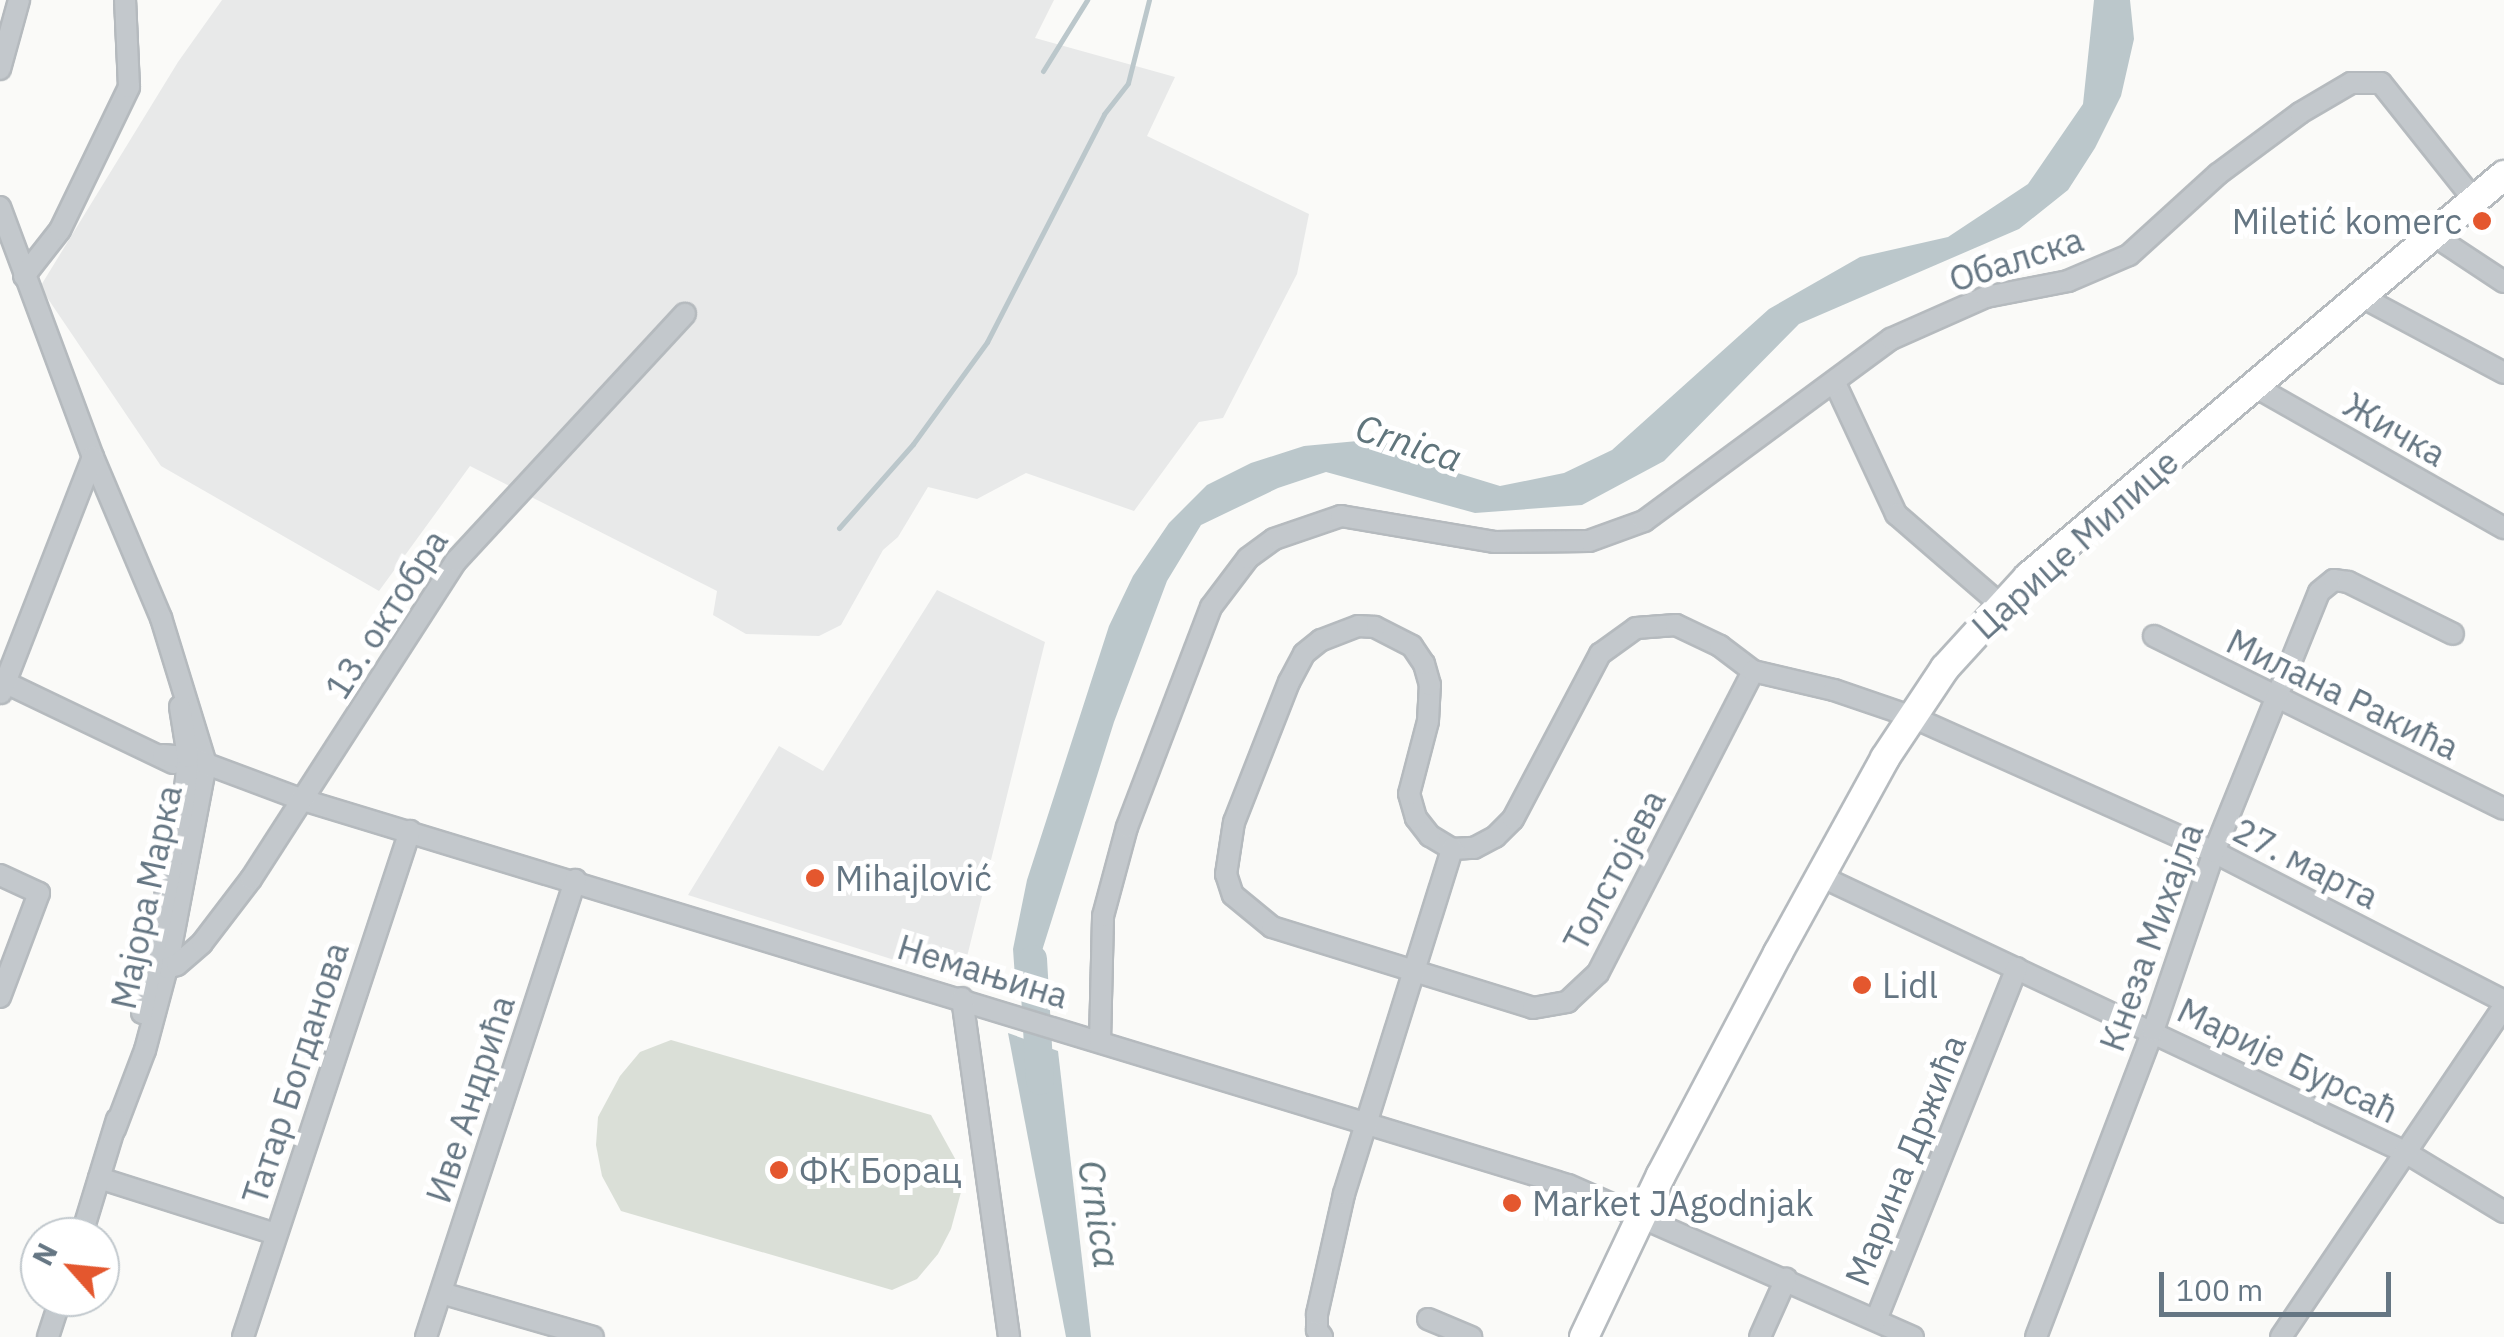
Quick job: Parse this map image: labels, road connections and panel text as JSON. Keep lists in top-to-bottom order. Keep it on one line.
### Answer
{"streets":{"main road":["Царице Милице"],"street":["Обалска","Жичка","13. октобра","Милана Ракића","27. марта","Толстојева","Мајора Марка","Кнеза Михајла","Немањина","Марије Бурсаћ","Татар Богданова","Иве Андрића","Марина Држића"]},"crossings":[["Обалска","Царице Милице"],["Обалска","Немањина"],["Жичка","Царице Милице"],["Царице Милице","27. марта"],["Царице Милице","Немањина"],["Царице Милице","Марије Бурсаћ"],["13. октобра","Мајора Марка"],["13. октобра","Немањина"],["Милана Ракића","Кнеза Михајла"],["27. марта","Толстојева"],["27. марта","Кнеза Михајла"],["Мајора Марка","Немањина"],["Кнеза Михајла","Марије Бурсаћ"],["Немањина","Татар Богданова"],["Немањина","Иве Андрића"],["Немањина","Марина Држића"],["Марије Бурсаћ","Марина Држића"]],"water":["Crnica"],"places":["Miletić komerc","Mihajlović","Lidl","ФК Борац","Market JAgodnjak"],"scale_bar":"100 m","north":"top left"}
